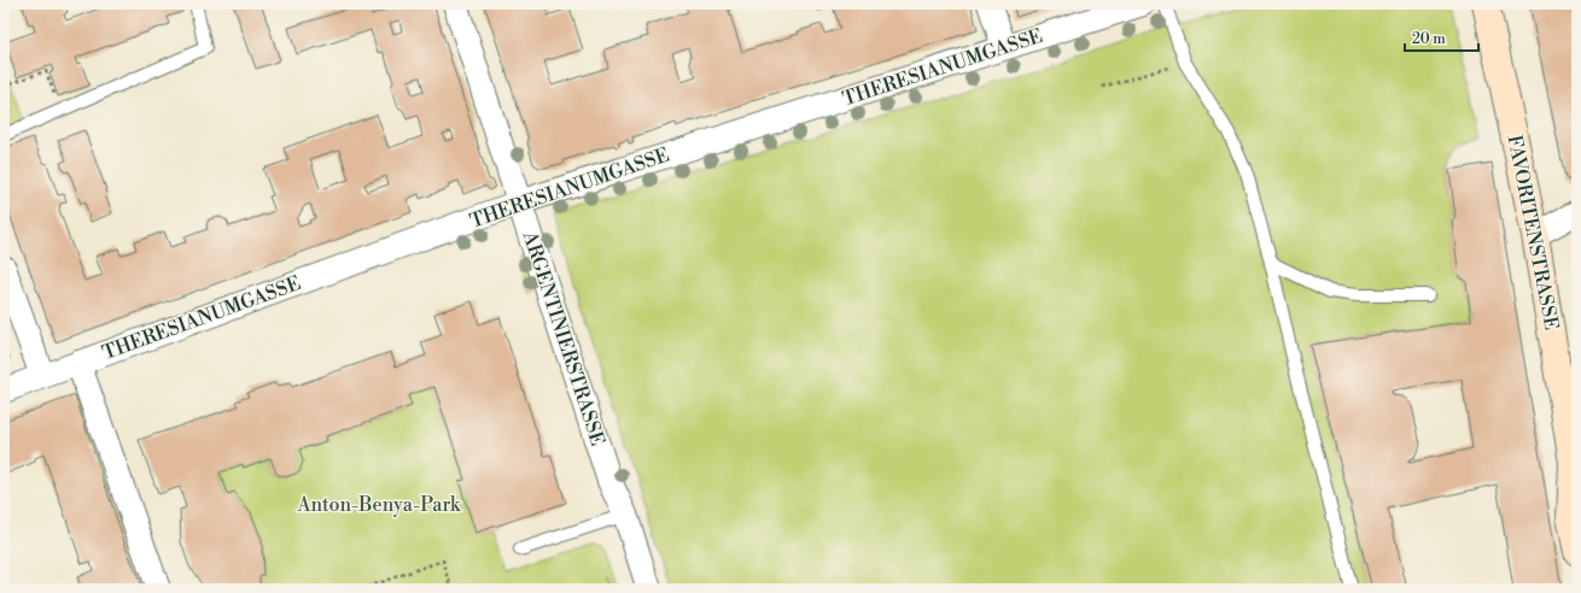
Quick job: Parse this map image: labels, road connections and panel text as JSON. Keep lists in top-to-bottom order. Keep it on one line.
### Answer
{"streets":{"main road":["FAVORITENSTRASSE"],"street":["THERESIANUMGASSE","ARGENTINIERSTRASSE"]},"crossings":[["THERESIANUMGASSE","ARGENTINIERSTRASSE"]],"parks":["Anton-Benya-Park"],"scale_bar":"20 m"}
